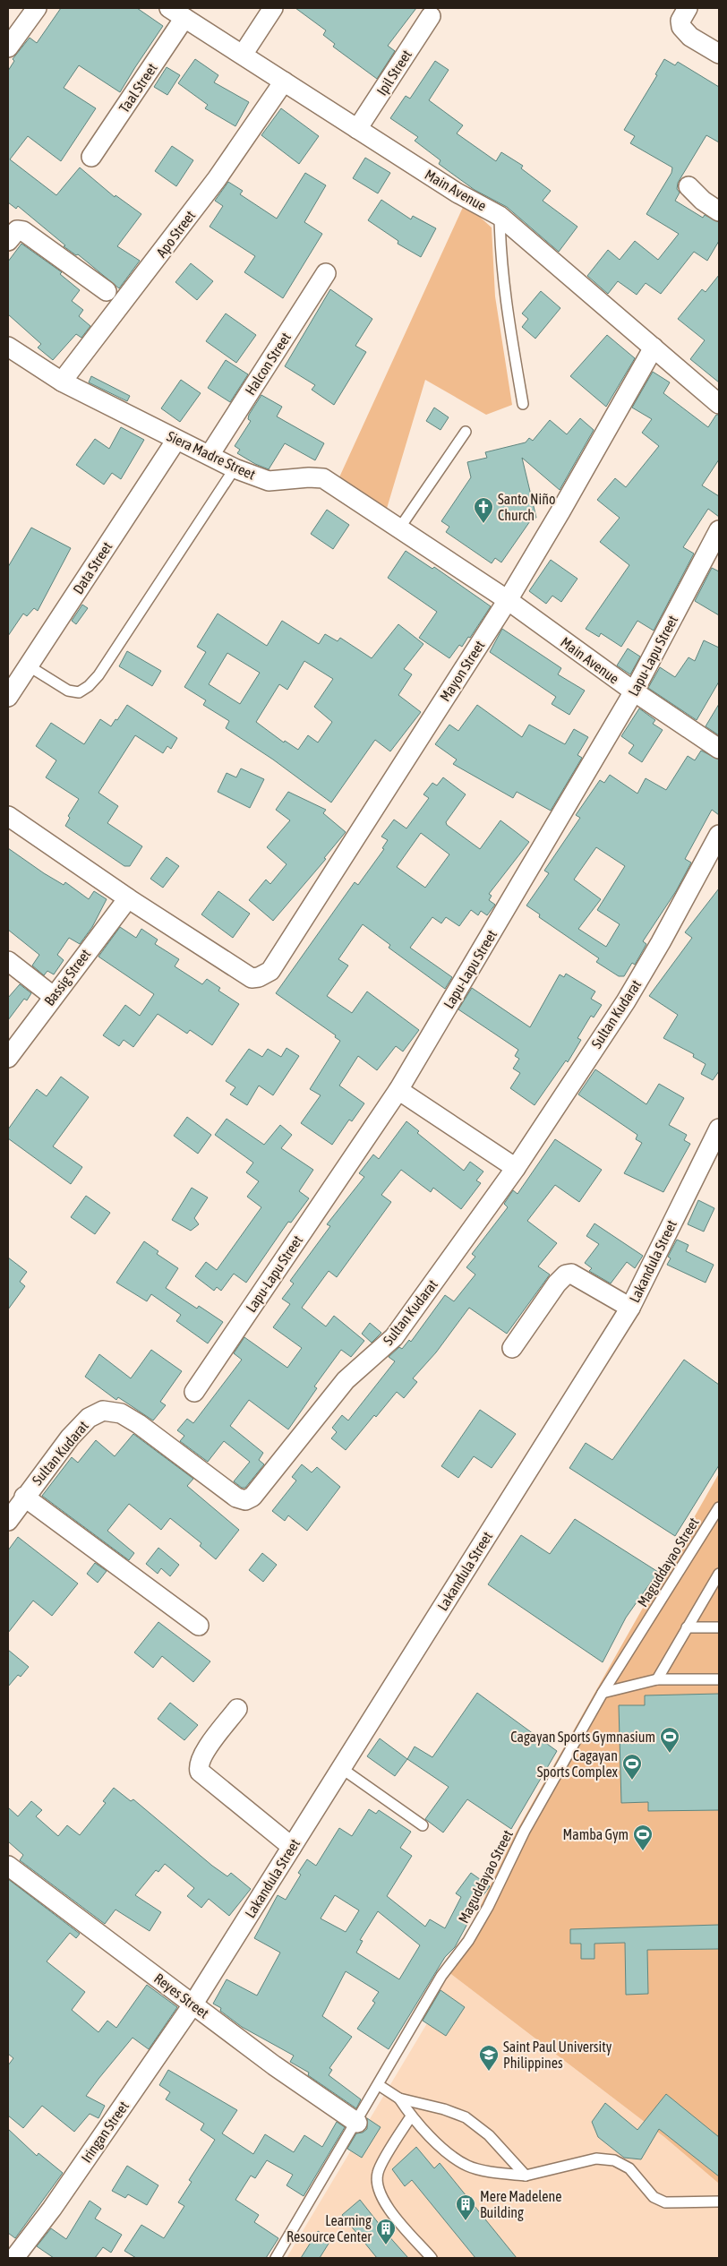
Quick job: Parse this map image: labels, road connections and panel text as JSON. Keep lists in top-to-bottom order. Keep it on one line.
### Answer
{"streets":{"street":["Ipil Street","Taal Street","Main Avenue","Apo Street","Halcon Street","Siera Madre Street","Data Street","Lapu-Lapu Street","Mayon Street","Bassig Street","Sultan Kudarat","Lakandula Street","Reyes Street","Iringan Street"],"lane":["Maguddayao Street"]},"crossings":[["Ipil Street","Main Avenue"],["Taal Street","Main Avenue"],["Main Avenue","Apo Street"],["Main Avenue","Siera Madre Street"],["Main Avenue","Lapu-Lapu Street"],["Main Avenue","Mayon Street"],["Apo Street","Siera Madre Street"],["Halcon Street","Siera Madre Street"],["Siera Madre Street","Data Street"],["Siera Madre Street","Mayon Street"],["Mayon Street","Bassig Street"],["Lakandula Street","Reyes Street"],["Lakandula Street","Iringan Street"],["Maguddayao Street","Reyes Street"],["Reyes Street","Iringan Street"]],"places":{"church":["Santo Niño Church"],"sports":["Cagayan Sports Gymnasium","Cagayan Sports Complex","Mamba Gym"],"school or university":["Saint Paul University Philippines"],"building":["Mere Madelene Building","Learning Resource Center"]}}
